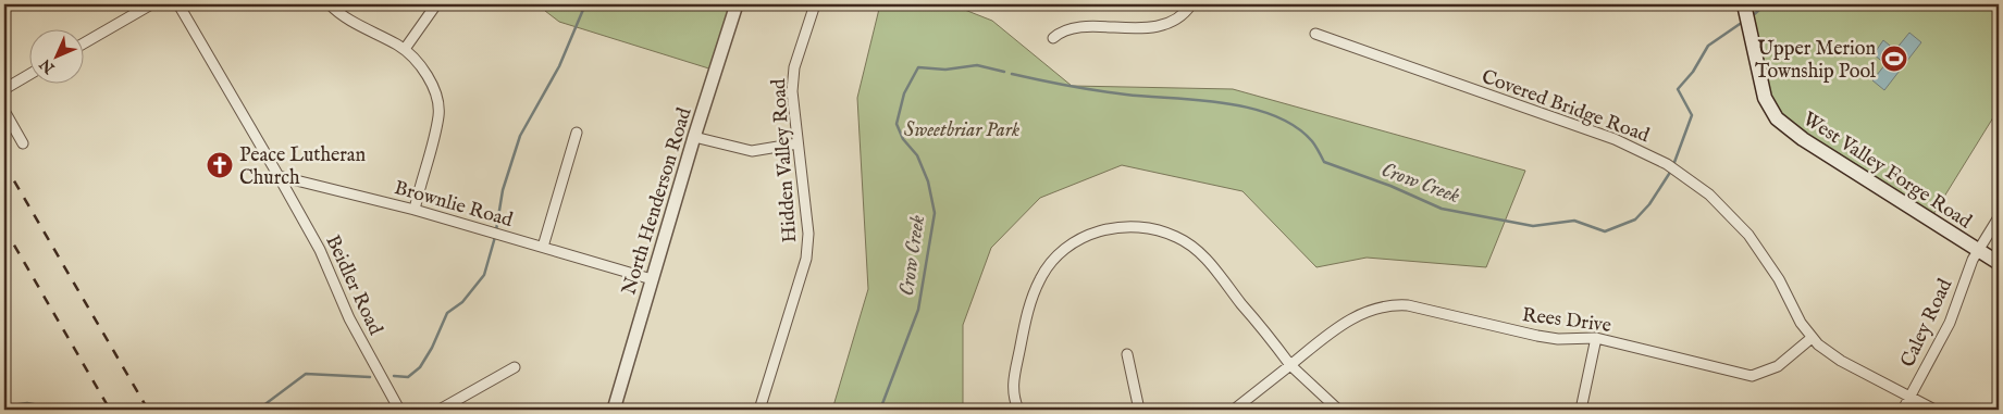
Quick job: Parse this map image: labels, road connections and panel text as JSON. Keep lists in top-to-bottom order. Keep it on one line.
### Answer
{"streets":{"main road":["West Valley Forge Road"],"street":["Covered Bridge Road","Hidden Valley Road","North Henderson Road","Brownlie Road","Beidler Road","Rees Drive","Caley Road"]},"crossings":[["Covered Bridge Road","Rees Drive"],["Covered Bridge Road","Caley Road"],["West Valley Forge Road","Caley Road"],["North Henderson Road","Brownlie Road"],["Brownlie Road","Beidler Road"]],"water":["Crow Creek"],"parks":["Sweetbriar Park"],"places":{"sports":["Upper Merion Township Pool"],"church":["Peace Lutheran Church"]},"north":"bottom left"}
